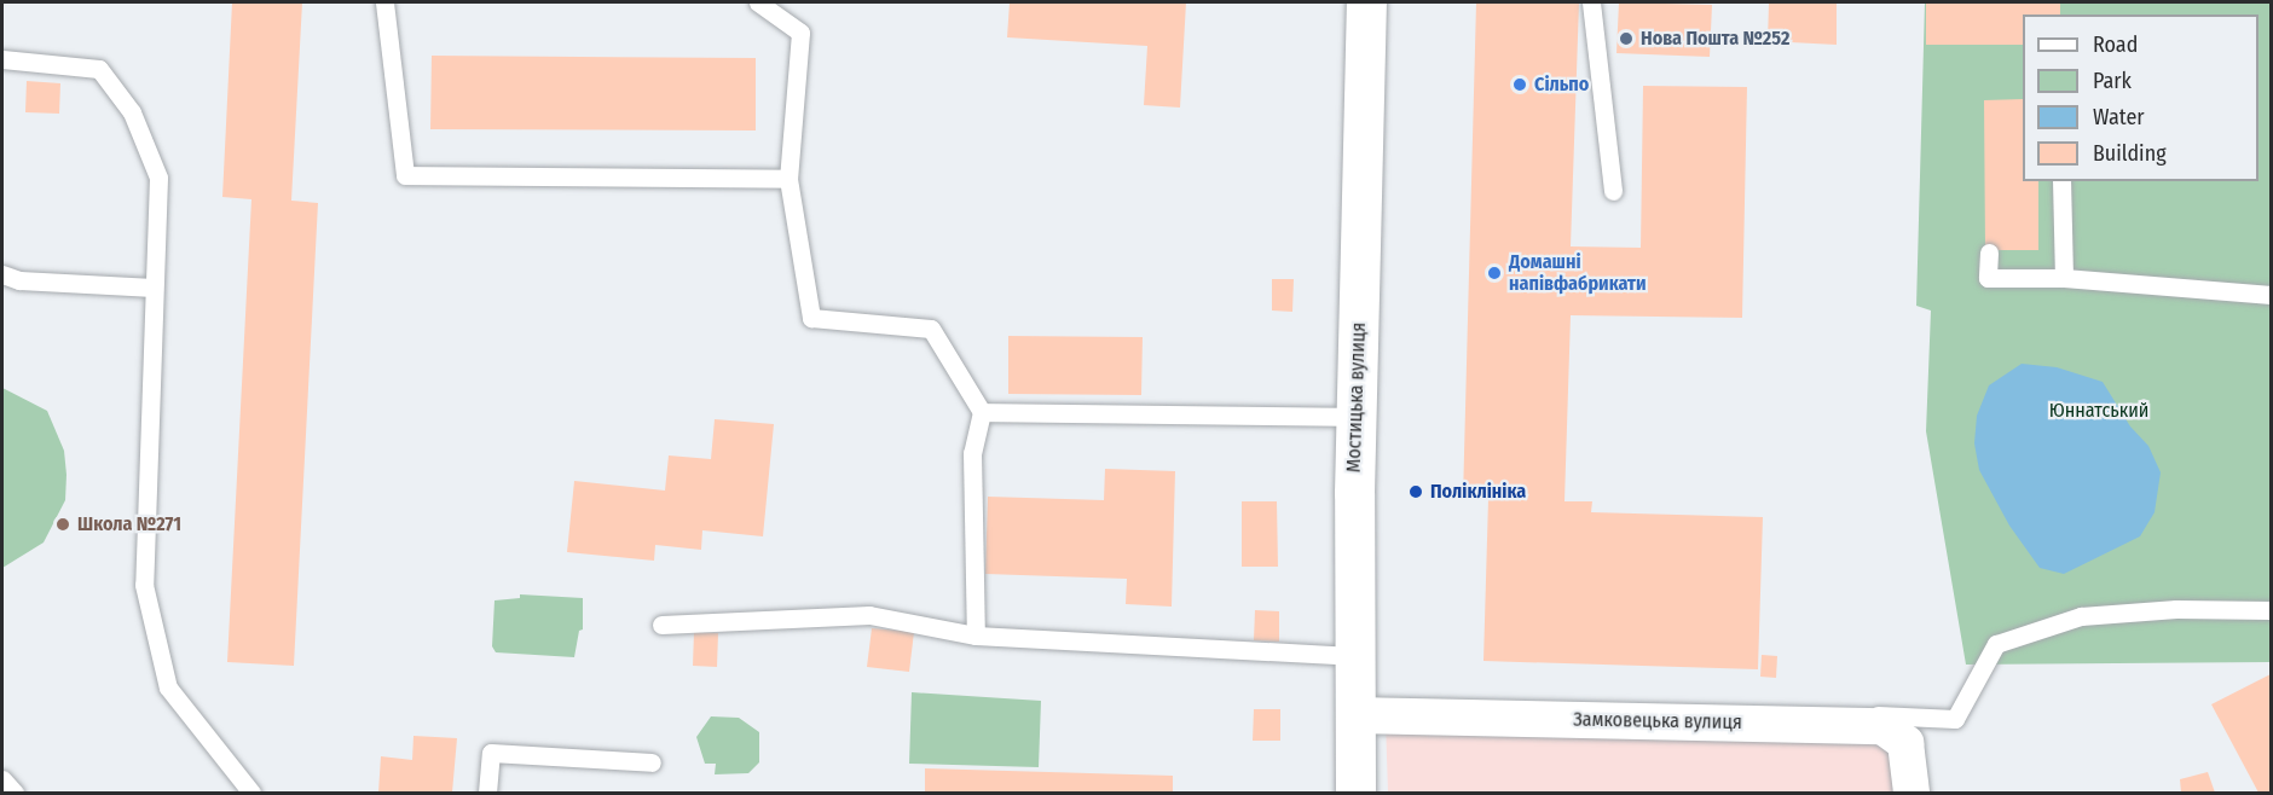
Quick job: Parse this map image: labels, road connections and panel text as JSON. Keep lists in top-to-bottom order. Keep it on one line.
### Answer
{"streets":{"street":["Мостицька вулиця","Замковецька вулиця"]},"crossings":[["Мостицька вулиця","Замковецька вулиця"]],"parks":["Юннатський"],"places":["Нова Пошта №252","Сільпо","Домашні напівфабрикати","Поліклініка","Школа №271"],"legend":["Road","Park","Water","Building"]}
